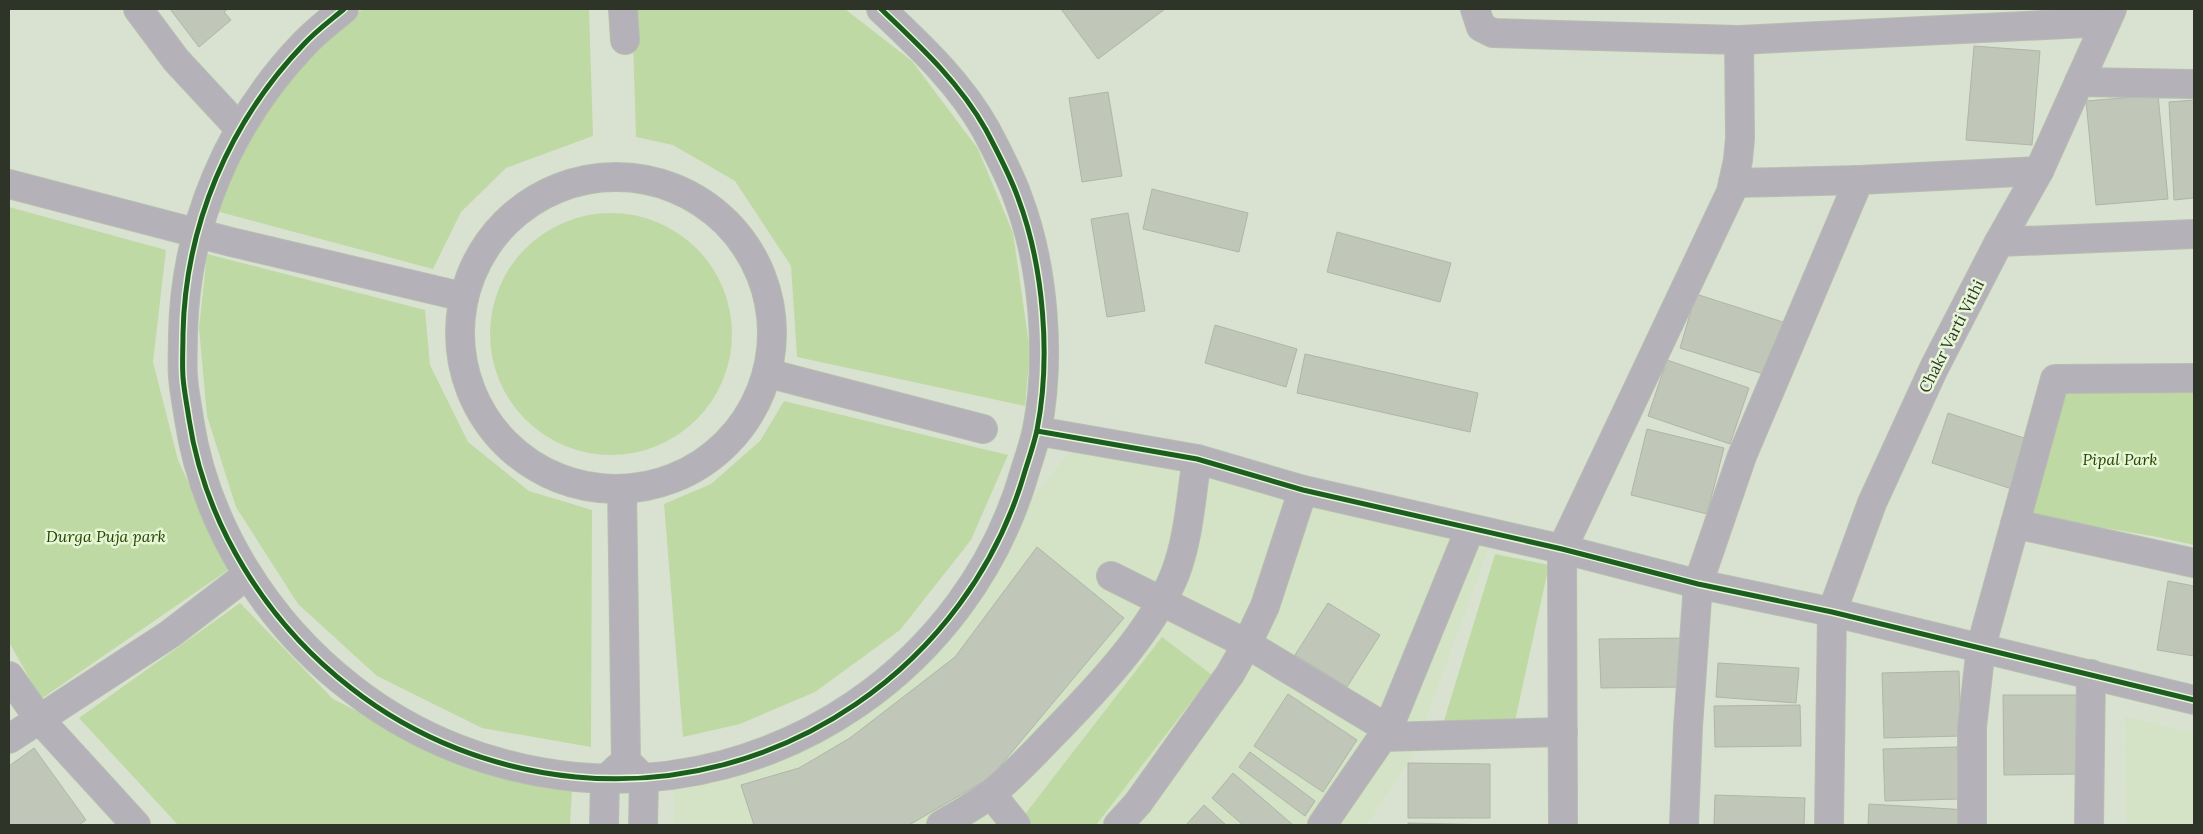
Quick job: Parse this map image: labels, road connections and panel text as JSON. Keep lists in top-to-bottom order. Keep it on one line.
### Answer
{"streets":{"street":["Chakr Varti Vithi"]},"parks":["Pipal Park","Durga Puja park"]}
